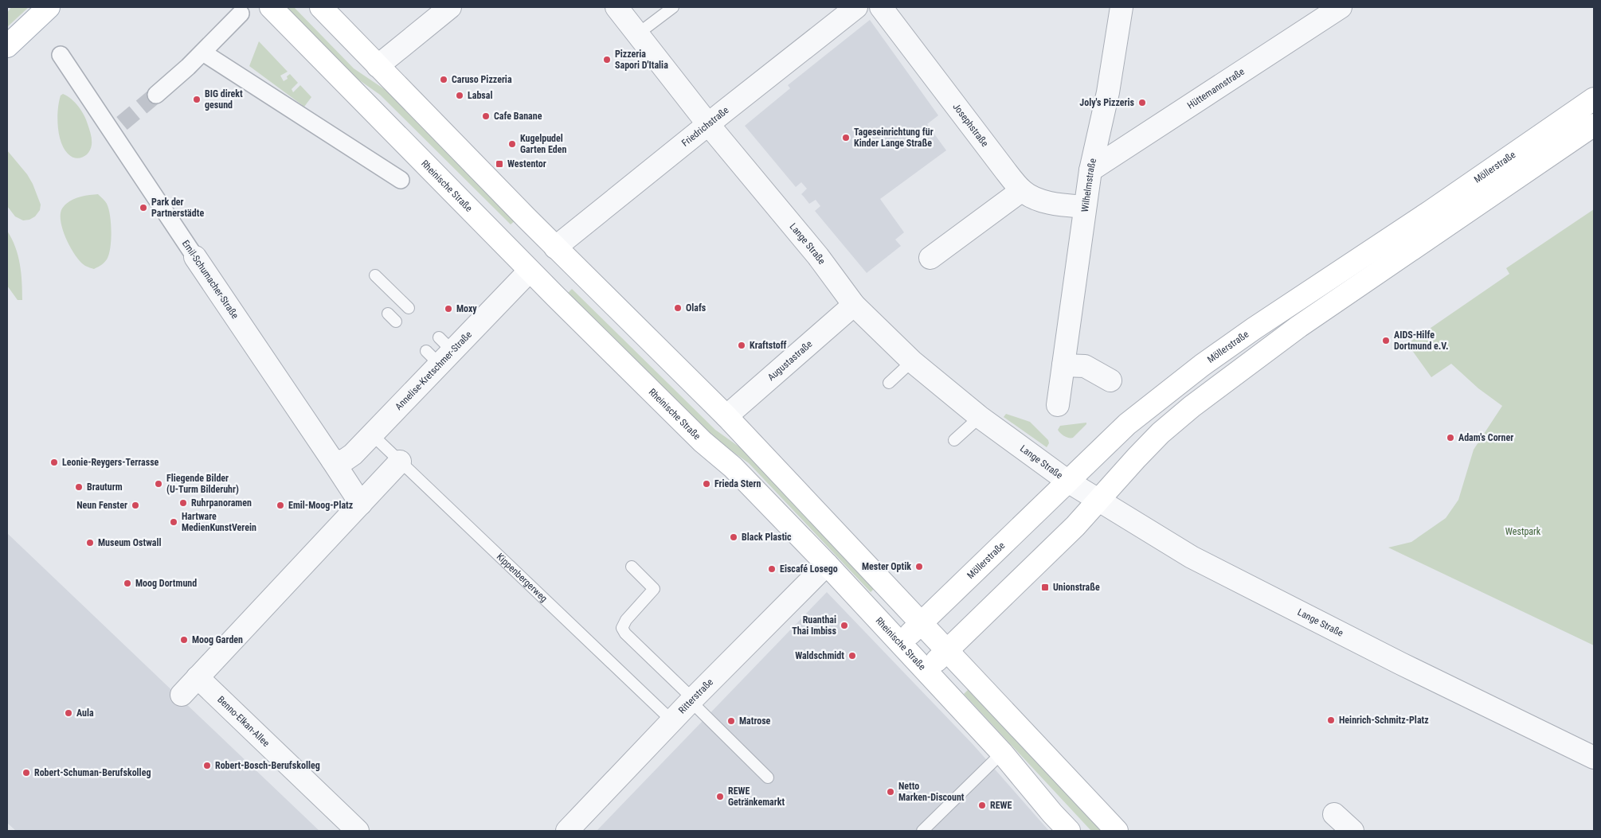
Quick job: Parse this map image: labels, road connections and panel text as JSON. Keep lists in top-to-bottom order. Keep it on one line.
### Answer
{"streets":{"main road":["Möllerstraße","Rheinische Straße"],"street":["Hüttemannstraße","Josephstraße","Friedrichstraße","Wilhelmstraße","Lange Straße","Emil-Schumacher-Straße","Augustastraße","Annelise-Kretschmer-Straße","Ritterstraße","Benno-Elkan-Allee"],"lane":["Kippenbergerweg"]},"crossings":[["Hüttemannstraße","Wilhelmstraße"],["Josephstraße","Wilhelmstraße"],["Friedrichstraße","Lange Straße"],["Möllerstraße","Rheinische Straße"],["Möllerstraße","Lange Straße"],["Rheinische Straße","Annelise-Kretschmer-Straße"],["Rheinische Straße","Ritterstraße"],["Lange Straße","Augustastraße"],["Emil-Schumacher-Straße","Annelise-Kretschmer-Straße"],["Annelise-Kretschmer-Straße","Kippenbergerweg"],["Kippenbergerweg","Ritterstraße"]],"parks":["Westpark"],"places":{"other":["Pizzeria Sapori D'Italia","Caruso Pizzeria","Labsal","BIG direkt gesund","Joly's Pizzeris","Cafe Banane","Tageseinrichtung für Kinder Lange Straße","Kugelpudel Garten Eden","Park der Partnerstädte","Olafs","Moxy","AIDS-Hilfe Dortmund e.V.","Kraftstoff","Adam's Corner","Leonie-Reygers-Terrasse","Fliegende Bilder (U-Turm Bilderuhr)","Frieda Stern","Brauturm","Ruhrpanoramen","Neun Fenster","Emil-Moog-Platz","Hartware MedienKunstVerein","Black Plastic","Museum Ostwall","Mester Optik","Eiscafé Losego","Moog Dortmund","Ruanthai Thai Imbiss","Moog Garden","Waldschmidt","Aula","Heinrich-Schmitz-Platz","Matrose","Robert-Bosch-Berufskolleg","Robert-Schuman-Berufskolleg","Netto Marken-Discount","REWE Getränkemarkt","REWE"],"transit":["Westentor","Unionstraße"]}}
